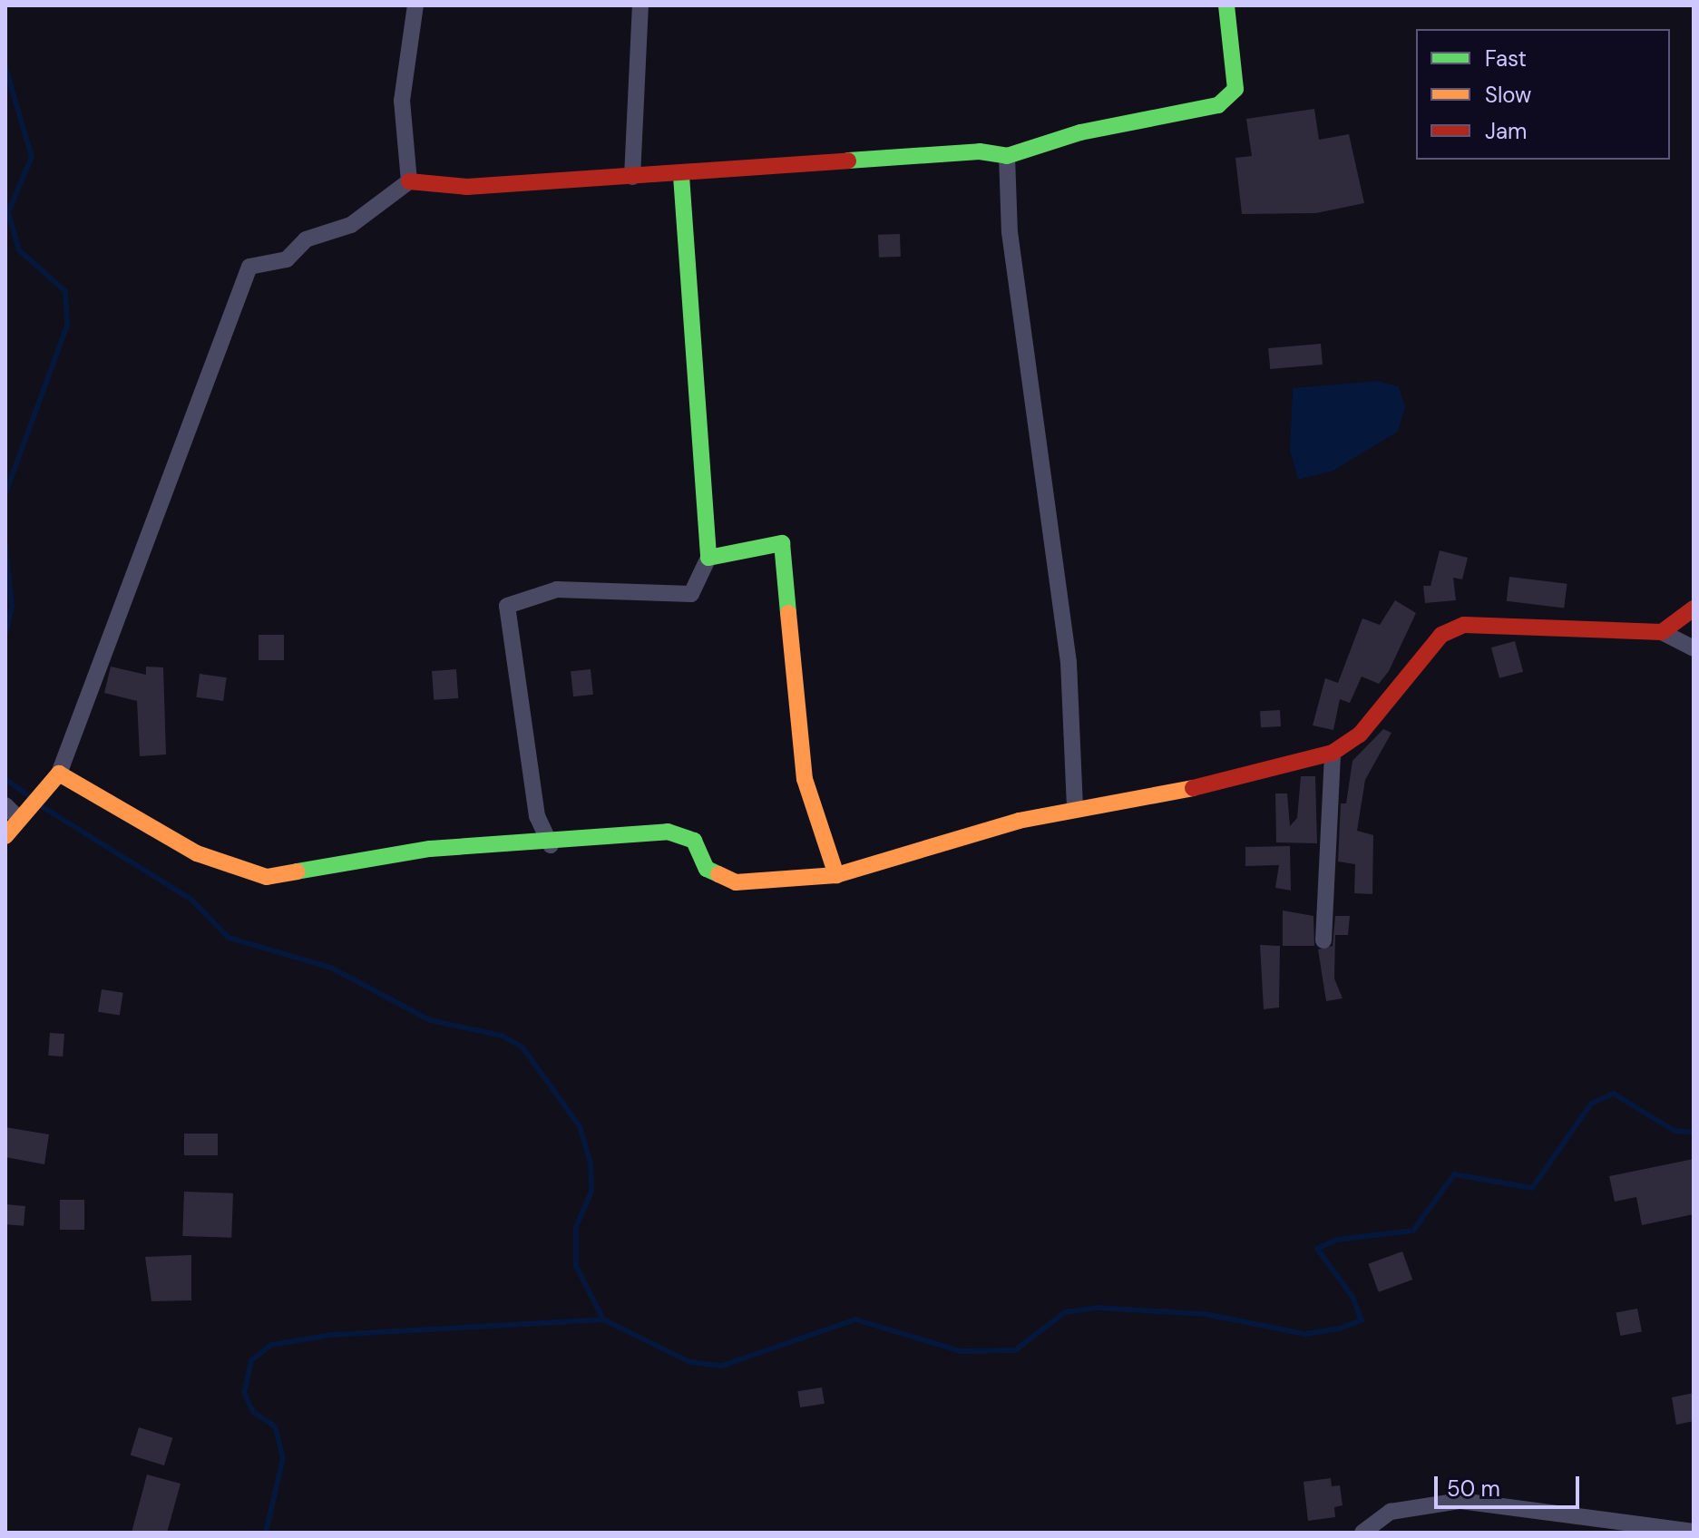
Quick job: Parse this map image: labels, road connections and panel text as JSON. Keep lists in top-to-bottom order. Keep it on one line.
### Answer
{"legend":["Fast","Slow","Jam"],"scale_bar":"50 m"}
